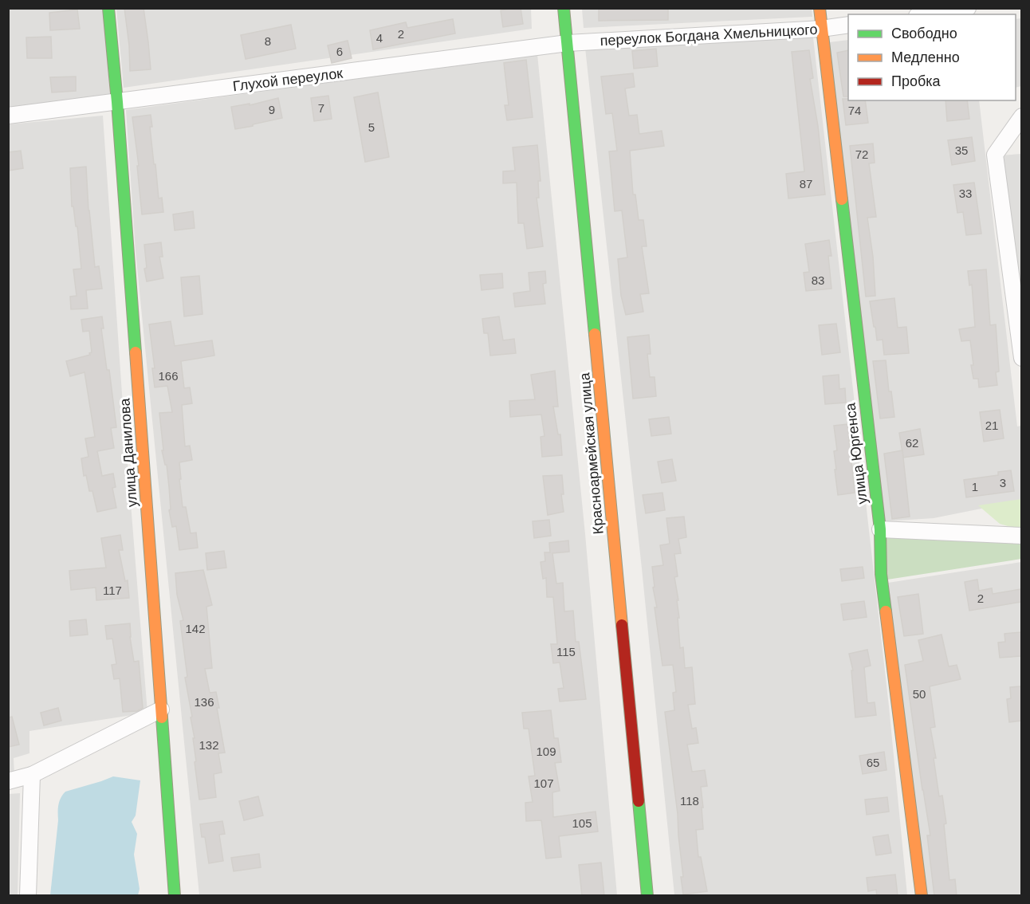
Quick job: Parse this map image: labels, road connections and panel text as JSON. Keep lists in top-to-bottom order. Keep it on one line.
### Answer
{"streets":{"street":["переулок Богдана Хмельницкого","Глухой переулок","улица Данилова","Красноармейская улица","улица Юргенса"]},"crossings":[["переулок Богдана Хмельницкого","Глухой переулок"],["переулок Богдана Хмельницкого","Красноармейская улица"],["переулок Богдана Хмельницкого","улица Юргенса"],["Глухой переулок","улица Данилова"],["Глухой переулок","Красноармейская улица"]],"house_numbers":["2","4","8","6","7","9","74","5","35","72","87","33","83","166","21","62","3","1","117","2","142","115","50","136","132","109","65","107","118","105"],"legend":["Свободно","Медленно","Пробка"]}
